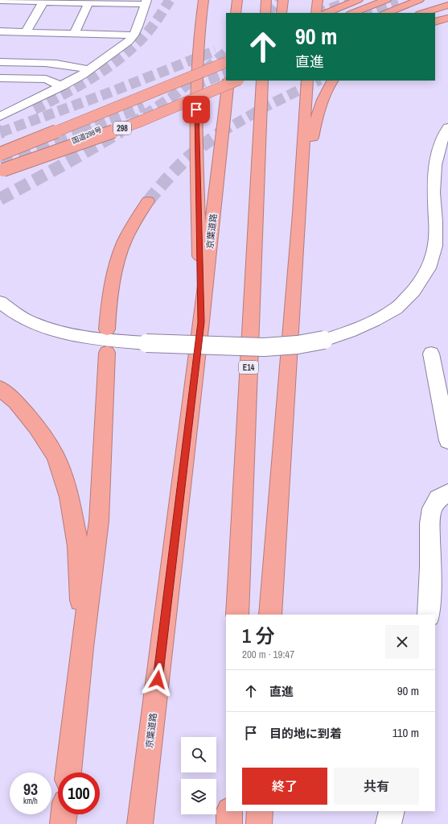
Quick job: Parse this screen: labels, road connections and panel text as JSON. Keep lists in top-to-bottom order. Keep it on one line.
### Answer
{"streets":{"highway":["298","国道298号","京葉道路","E14"]},"crossings":[["298","国道298号"]],"page":{"turn":["90 m","直進"],"heading":["1 分","200 m · 19:47"],"list":[{"name":"直進","value":"90 m"},{"name":"目的地に到着","value":"110 m"}],"buttons":["終了","共有"],"speed":"93 km/h","limit":"100"}}
